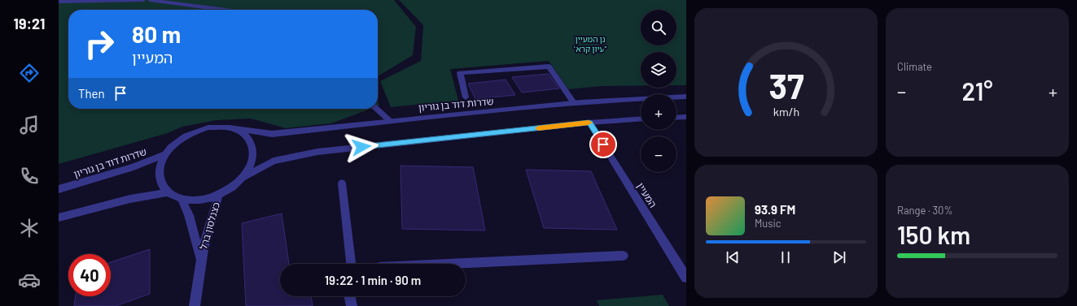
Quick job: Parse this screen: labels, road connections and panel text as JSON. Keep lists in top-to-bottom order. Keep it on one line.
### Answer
{"streets":{"street":["שדרות דוד בן גוריון","המעיין","כצנלסון ברל"]},"crossings":[["שדרות דוד בן גוריון","כצנלסון ברל"]],"parks":["גן המעיין \"עיון קרא\""],"page":{"tabs":"19:21","tile":["Climate",["Range · 30%","150 km"]],"map_buttons":["+","−"],"turn":["80 m","המעיין"],"then":"Then","heat":["−","21°","+"],"song":["93.9 FM","Music"],"limit":"40","trip":"19:22 · 1 min · 90 m","gauge":["37","km/h"]}}
